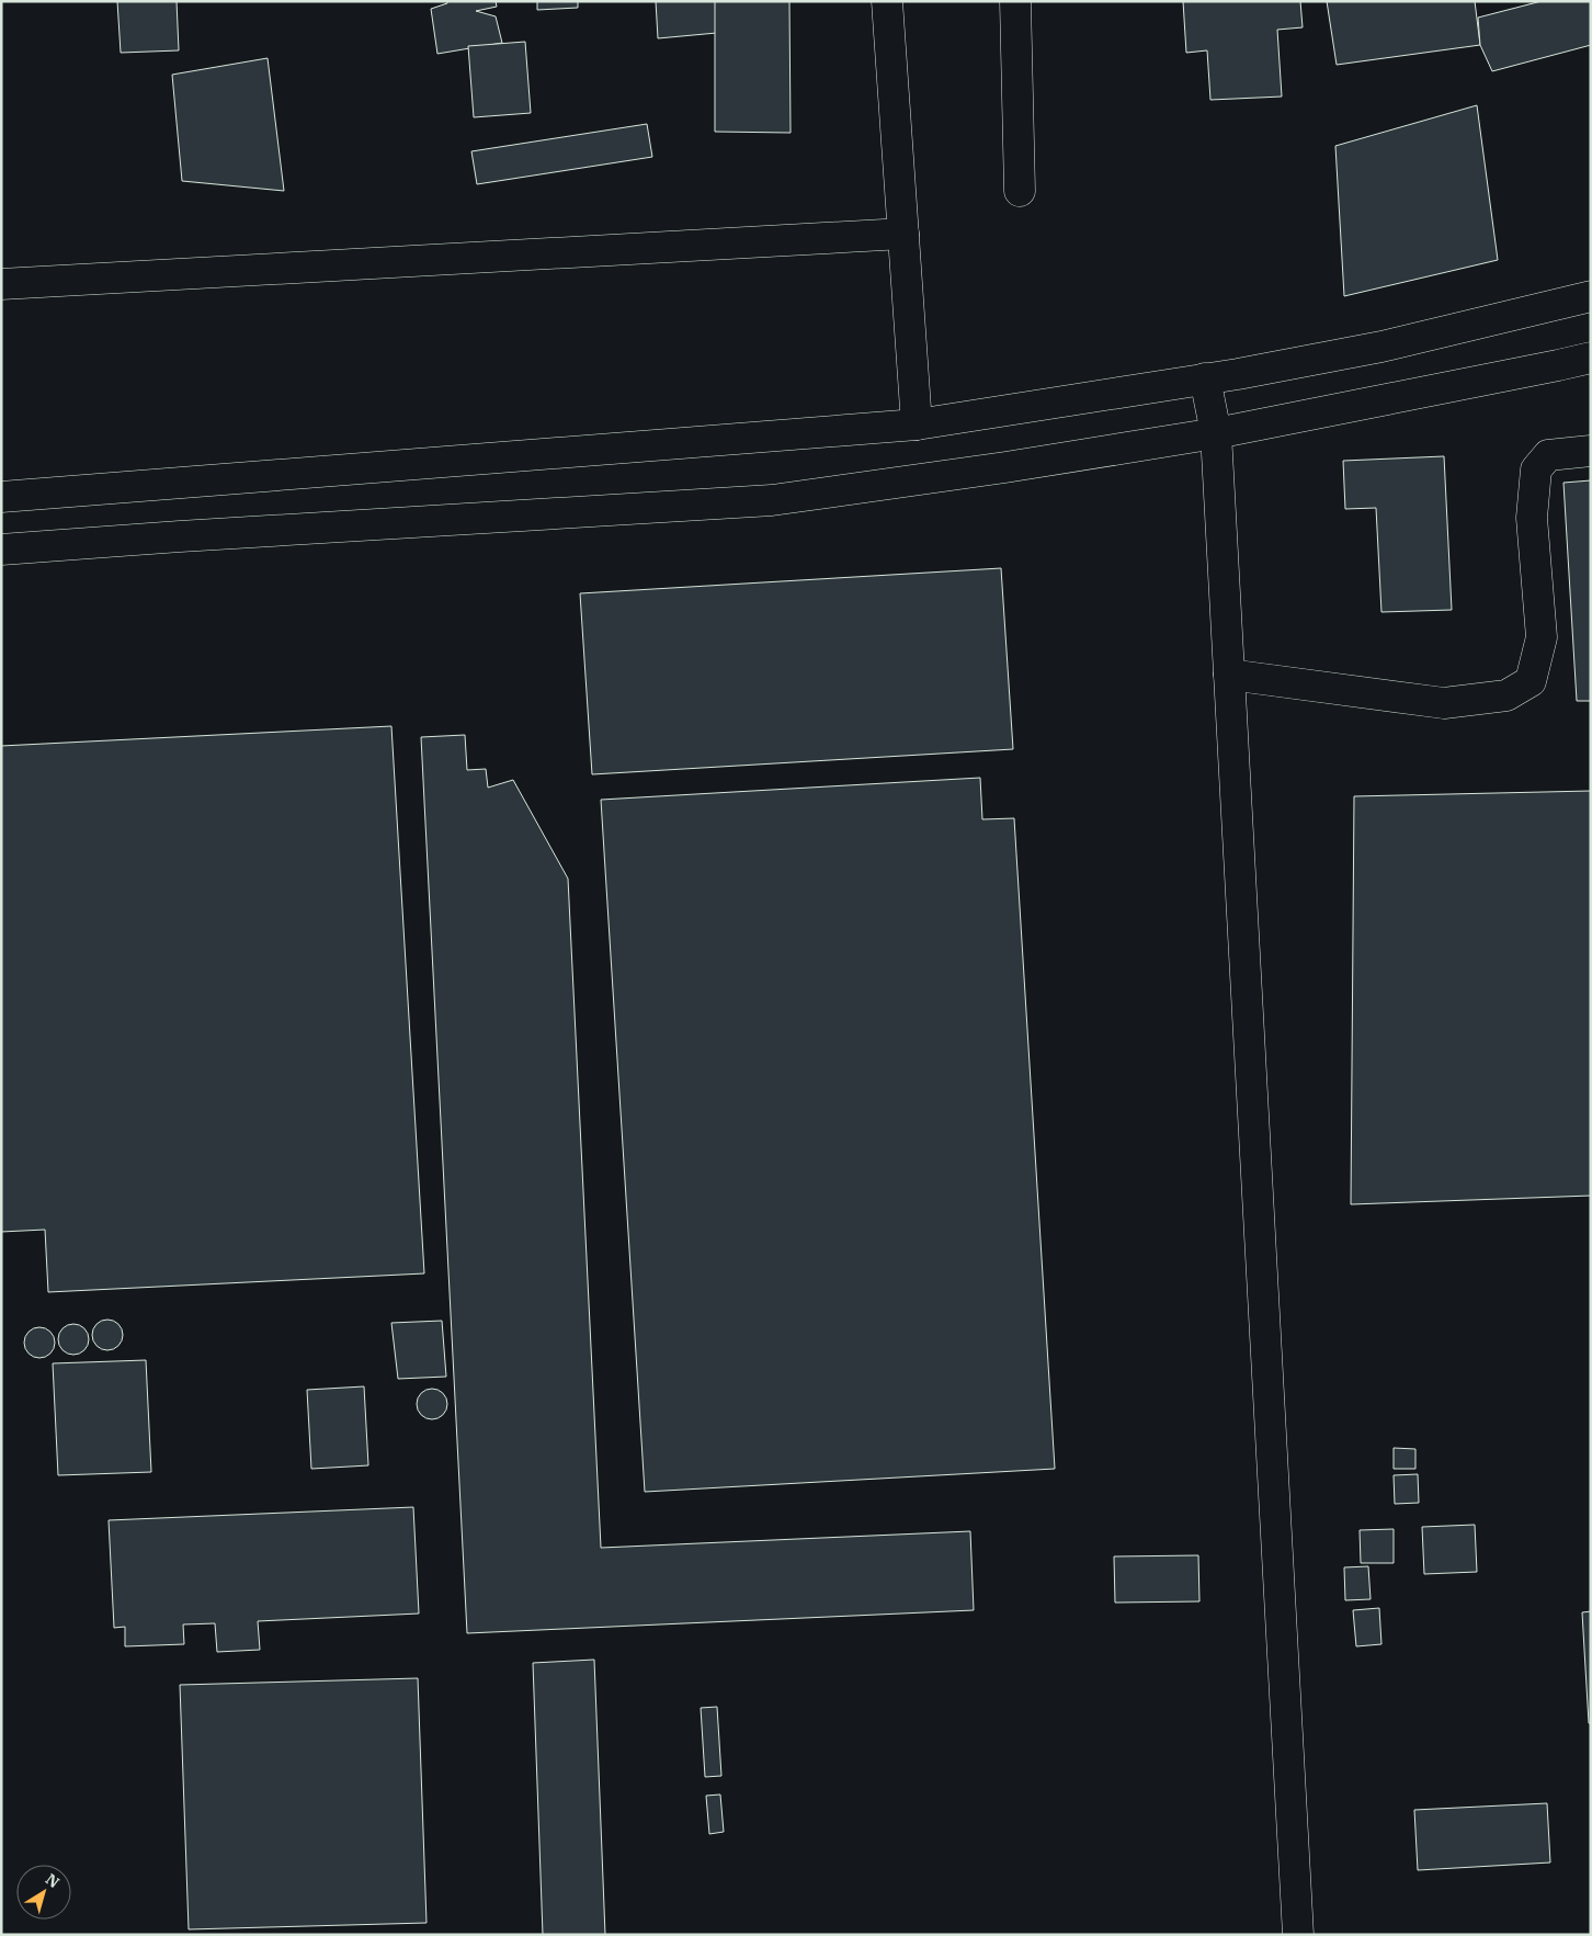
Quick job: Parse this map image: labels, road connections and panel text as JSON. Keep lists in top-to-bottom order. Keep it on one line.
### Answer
{"north":"top right"}
